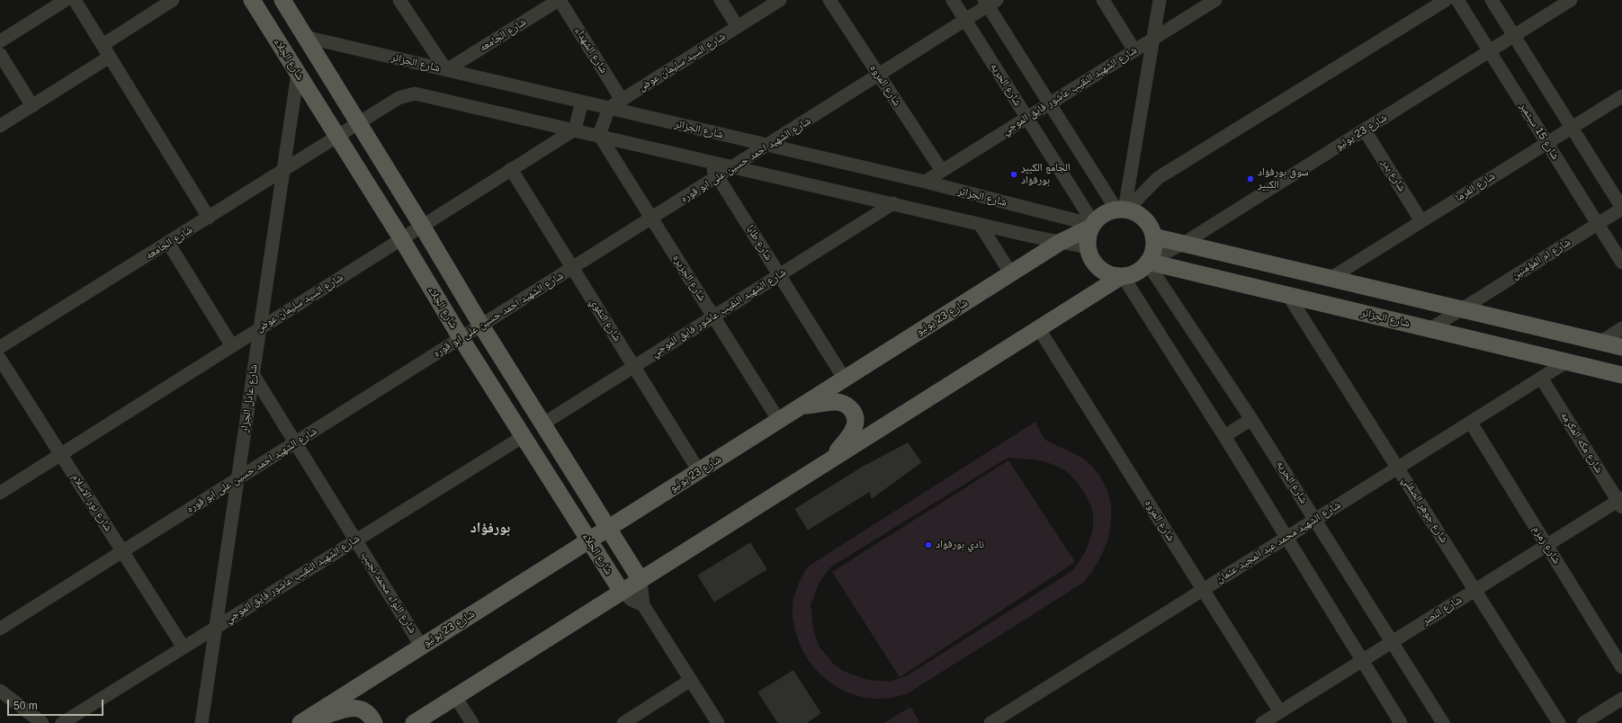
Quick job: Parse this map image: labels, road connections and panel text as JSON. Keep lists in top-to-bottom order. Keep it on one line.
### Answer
{"streets":{"main road":["شارع الجلاء","شارع الجزائر","شارع 23 يوليو"],"street":["شارع الجامعه","شارع الشهداء","شارع السيد سليمان عوض","شارع الحريه","شارع المروه","شارع الشهيد النقيب عاشور فايق الموجي","شارع 15 سبتمبر","شارع الشهيد احمد حسين على ابو قوره","شارع بدر","شارع الفرما","شارع طابا","شارع ام المؤمنين","شارع الجزيره","شارع التقوي","شارع عادل الجزار","شارع مكه المكرمه","شارع نور الاسلام","شارع جوهر الصقلي","شارع الشهيد محمد عبد المجيد عثمان","شارع زمزم","شارع اللواء محمد نجيب","شارع النصر"]},"crossings":[["شارع الجامعه","شارع الشهداء"],["شارع الجامعه","شارع الجلاء"],["شارع الجامعه","شارع الجزائر"],["شارع الجامعه","شارع عادل الجزار"],["شارع الشهداء","شارع السيد سليمان عوض"],["شارع الجلاء","شارع السيد سليمان عوض"],["شارع الجلاء","شارع الجزائر"],["شارع الجلاء","شارع الشهيد النقيب عاشور فايق الموجي"],["شارع الجلاء","شارع 23 يوليو"],["شارع الجلاء","شارع الشهيد احمد حسين على ابو قوره"],["شارع الجلاء","شارع عادل الجزار"],["شارع السيد سليمان عوض","شارع الجزائر"],["شارع السيد سليمان عوض","شارع التقوي"],["شارع السيد سليمان عوض","شارع عادل الجزار"],["شارع السيد سليمان عوض","شارع نور الاسلام"],["شارع الجزائر","شارع الحريه"],["شارع الجزائر","شارع الشهيد النقيب عاشور فايق الموجي"],["شارع الجزائر","شارع 23 يوليو"],["شارع الجزائر","شارع الشهيد احمد حسين على ابو قوره"],["شارع الجزائر","شارع ام المؤمنين"],["شارع الجزائر","شارع جوهر الصقلي"],["شارع الجزائر","شارع الشهيد محمد عبد المجيد عثمان"],["شارع الحريه","شارع الشهيد النقيب عاشور فايق الموجي"],["شارع الحريه","شارع 23 يوليو"],["شارع الحريه","شارع الشهيد احمد حسين على ابو قوره"],["شارع الحريه","شارع الشهيد محمد عبد المجيد عثمان"],["شارع الحريه","شارع النصر"],["شارع المروه","شارع الشهيد النقيب عاشور فايق الموجي"],["شارع المروه","شارع الشهيد احمد حسين على ابو قوره"],["شارع المروه","شارع الشهيد محمد عبد المجيد عثمان"],["شارع المروه","شارع النصر"],["شارع الشهيد النقيب عاشور فايق الموجي","شارع طابا"],["شارع الشهيد النقيب عاشور فايق الموجي","شارع الجزيره"],["شارع الشهيد النقيب عاشور فايق الموجي","شارع التقوي"],["شارع الشهيد النقيب عاشور فايق الموجي","شارع عادل الجزار"],["شارع الشهيد النقيب عاشور فايق الموجي","شارع نور الاسلام"],["شارع الشهيد النقيب عاشور فايق الموجي","شارع اللواء محمد نجيب"],["شارع 15 سبتمبر","شارع 23 يوليو"],["شارع 15 سبتمبر","شارع الفرما"],["شارع 15 سبتمبر","شارع ام المؤمنين"],["شارع 23 يوليو","شارع بدر"],["شارع 23 يوليو","شارع طابا"],["شارع 23 يوليو","شارع الجزيره"],["شارع 23 يوليو","شارع التقوي"],["شارع 23 يوليو","شارع اللواء محمد نجيب"],["شارع الشهيد احمد حسين على ابو قوره","شارع طابا"],["شارع الشهيد احمد حسين على ابو قوره","شارع الجزيره"],["شارع الشهيد احمد حسين على ابو قوره","شارع التقوي"],["شارع الشهيد احمد حسين على ابو قوره","شارع عادل الجزار"],["شارع الشهيد احمد حسين على ابو قوره","شارع نور الاسلام"],["شارع الشهيد احمد حسين على ابو قوره","شارع اللواء محمد نجيب"],["شارع بدر","شارع الفرما"],["شارع عادل الجزار","شارع اللواء محمد نجيب"],["شارع مكه المكرمه","شارع الشهيد محمد عبد المجيد عثمان"],["شارع مكه المكرمه","شارع النصر"],["شارع جوهر الصقلي","شارع الشهيد محمد عبد المجيد عثمان"],["شارع جوهر الصقلي","شارع النصر"],["شارع الشهيد محمد عبد المجيد عثمان","شارع زمزم"],["شارع زمزم","شارع النصر"]],"districts":["بورفؤاد"],"places":["الجامع الكبير بورفؤاد","سوق بورفؤاد الكبير","نادي بورفؤاد"],"scale_bar":"50 m"}
